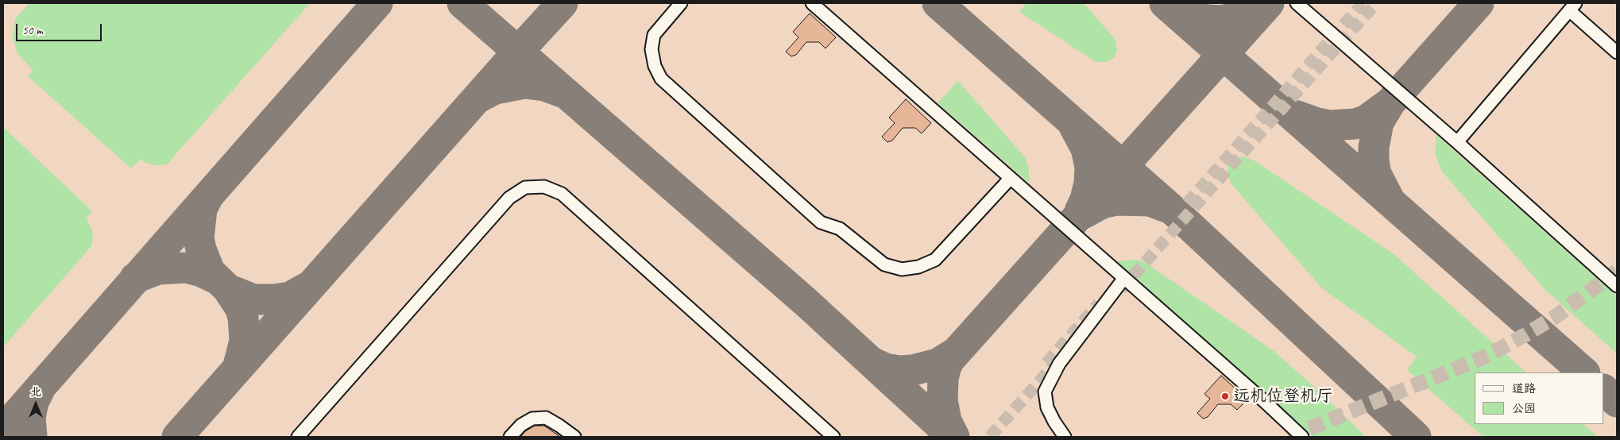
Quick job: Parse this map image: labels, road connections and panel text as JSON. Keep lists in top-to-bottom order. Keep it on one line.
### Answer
{"places":["远机位登机厅"],"legend":["道路","公园"],"scale_bar":"50 m","north":"top"}
